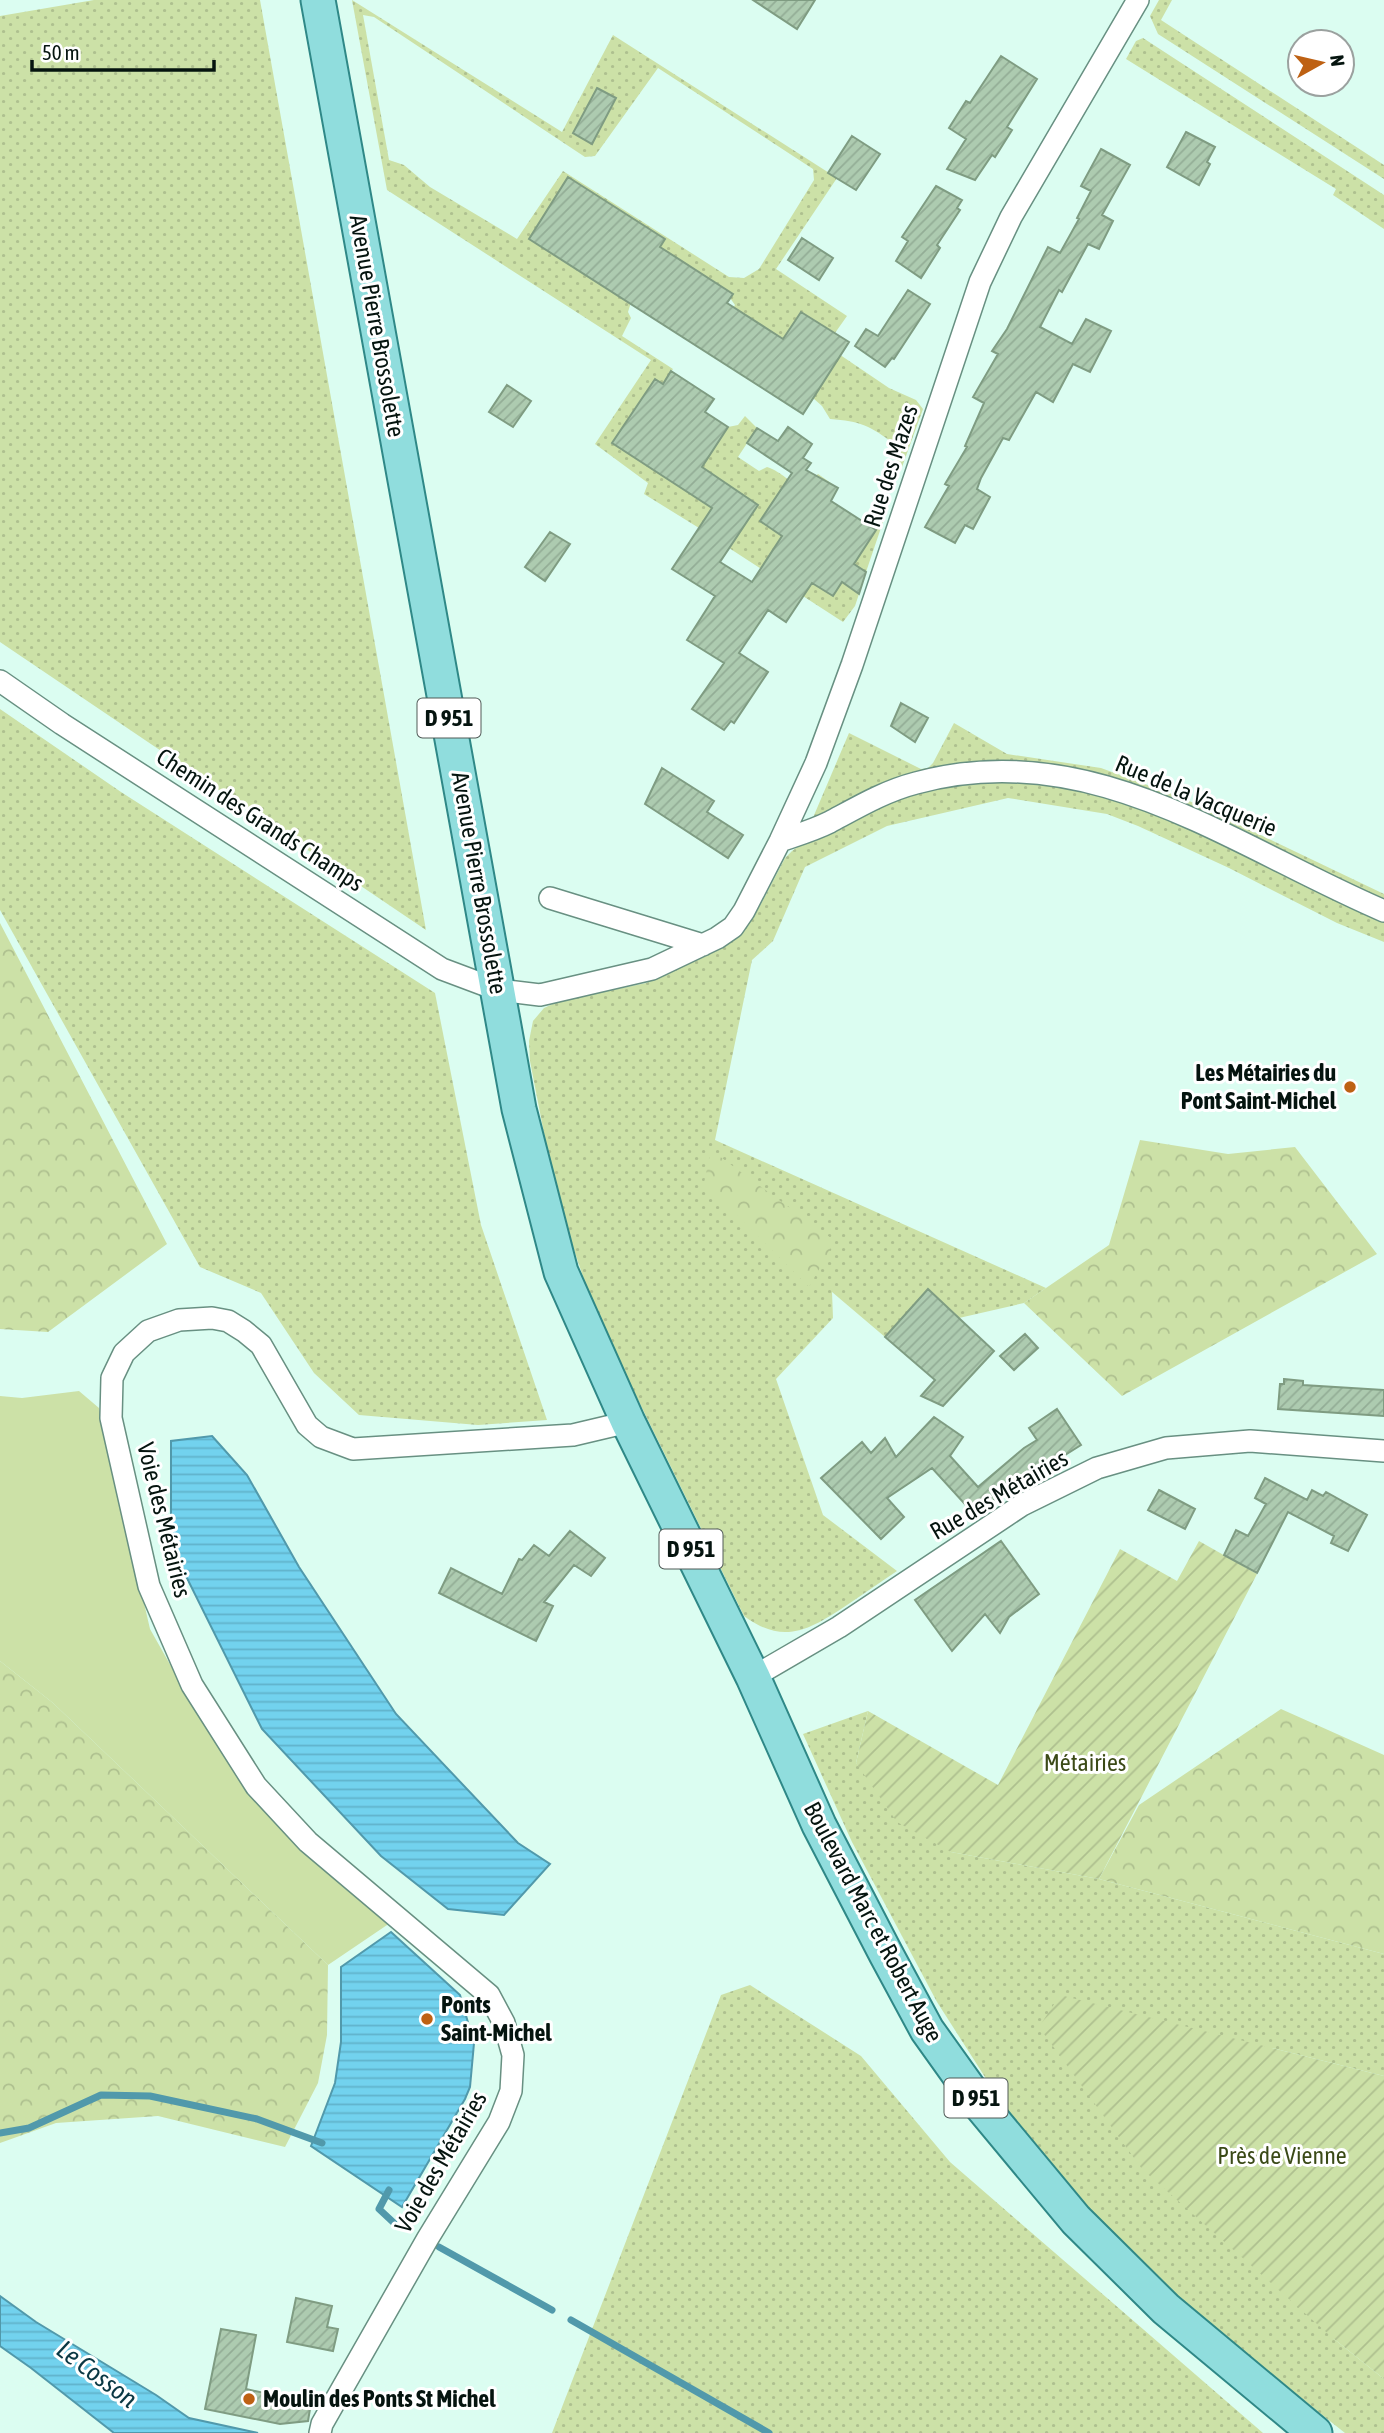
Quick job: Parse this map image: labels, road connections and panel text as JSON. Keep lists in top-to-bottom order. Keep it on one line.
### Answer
{"streets":{"main road":["Avenue Pierre Brossolette","D 951","Boulevard Marc et Robert Auge"],"street":["Rue des Mazes","Rue de la Vacquerie","Chemin des Grands Champs","Rue des Métairies","Voie des Métairies"]},"crossings":[["Avenue Pierre Brossolette","Rue des Mazes"],["Avenue Pierre Brossolette","Chemin des Grands Champs"],["Avenue Pierre Brossolette","Voie des Métairies"],["Avenue Pierre Brossolette","Boulevard Marc et Robert Auge"],["Rue des Mazes","Rue de la Vacquerie"],["Rue des Mazes","Chemin des Grands Champs"],["Rue des Métairies","Boulevard Marc et Robert Auge"],["Voie des Métairies","Boulevard Marc et Robert Auge"]],"water":["Le Cosson"],"parks":["Métairies","Près de Vienne"],"places":["Les Métairies du Pont Saint-Michel","Ponts Saint-Michel","Moulin des Ponts St Michel"],"scale_bar":"50 m","north":"right"}
